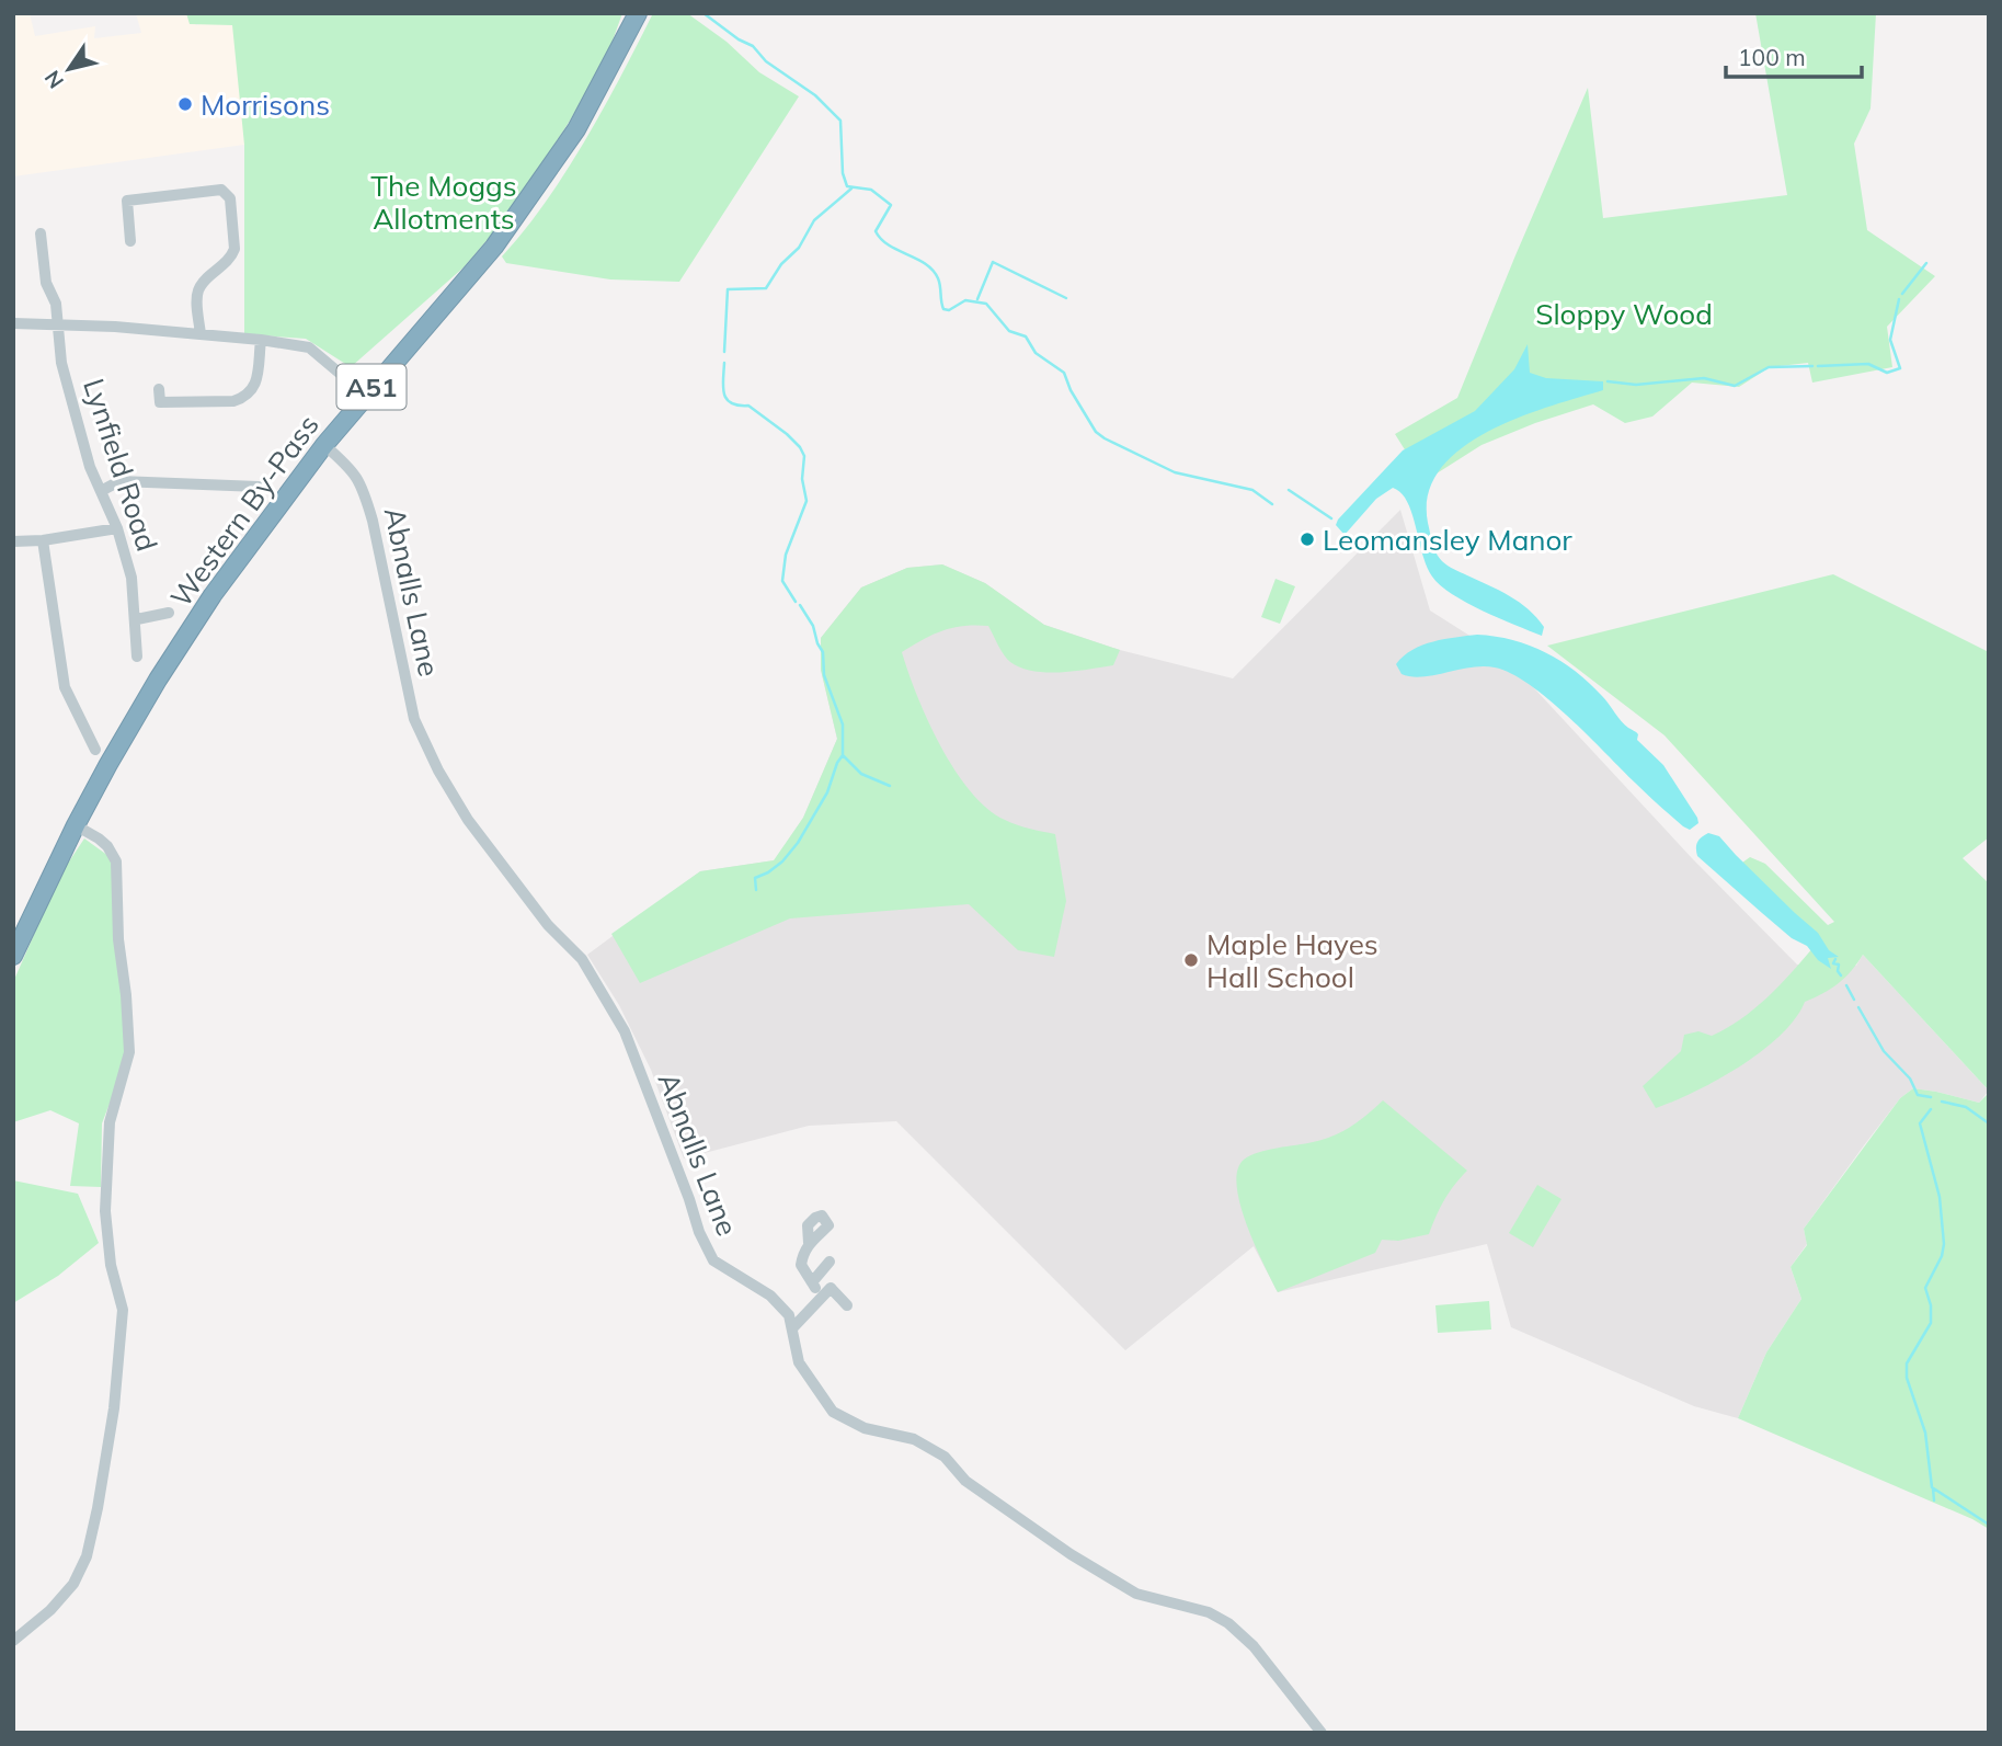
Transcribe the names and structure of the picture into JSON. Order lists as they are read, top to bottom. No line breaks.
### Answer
{"streets":{"highway":["A51","Western By-Pass"],"street":["Lynfield Road","Abnalls Lane"]},"crossings":[["Western By-Pass","Abnalls Lane"]],"parks":["The Moggs Allotments","Sloppy Wood"],"places":["Morrisons","Leomansley Manor","Maple Hayes Hall School"],"scale_bar":"100 m","north":"bottom left"}
